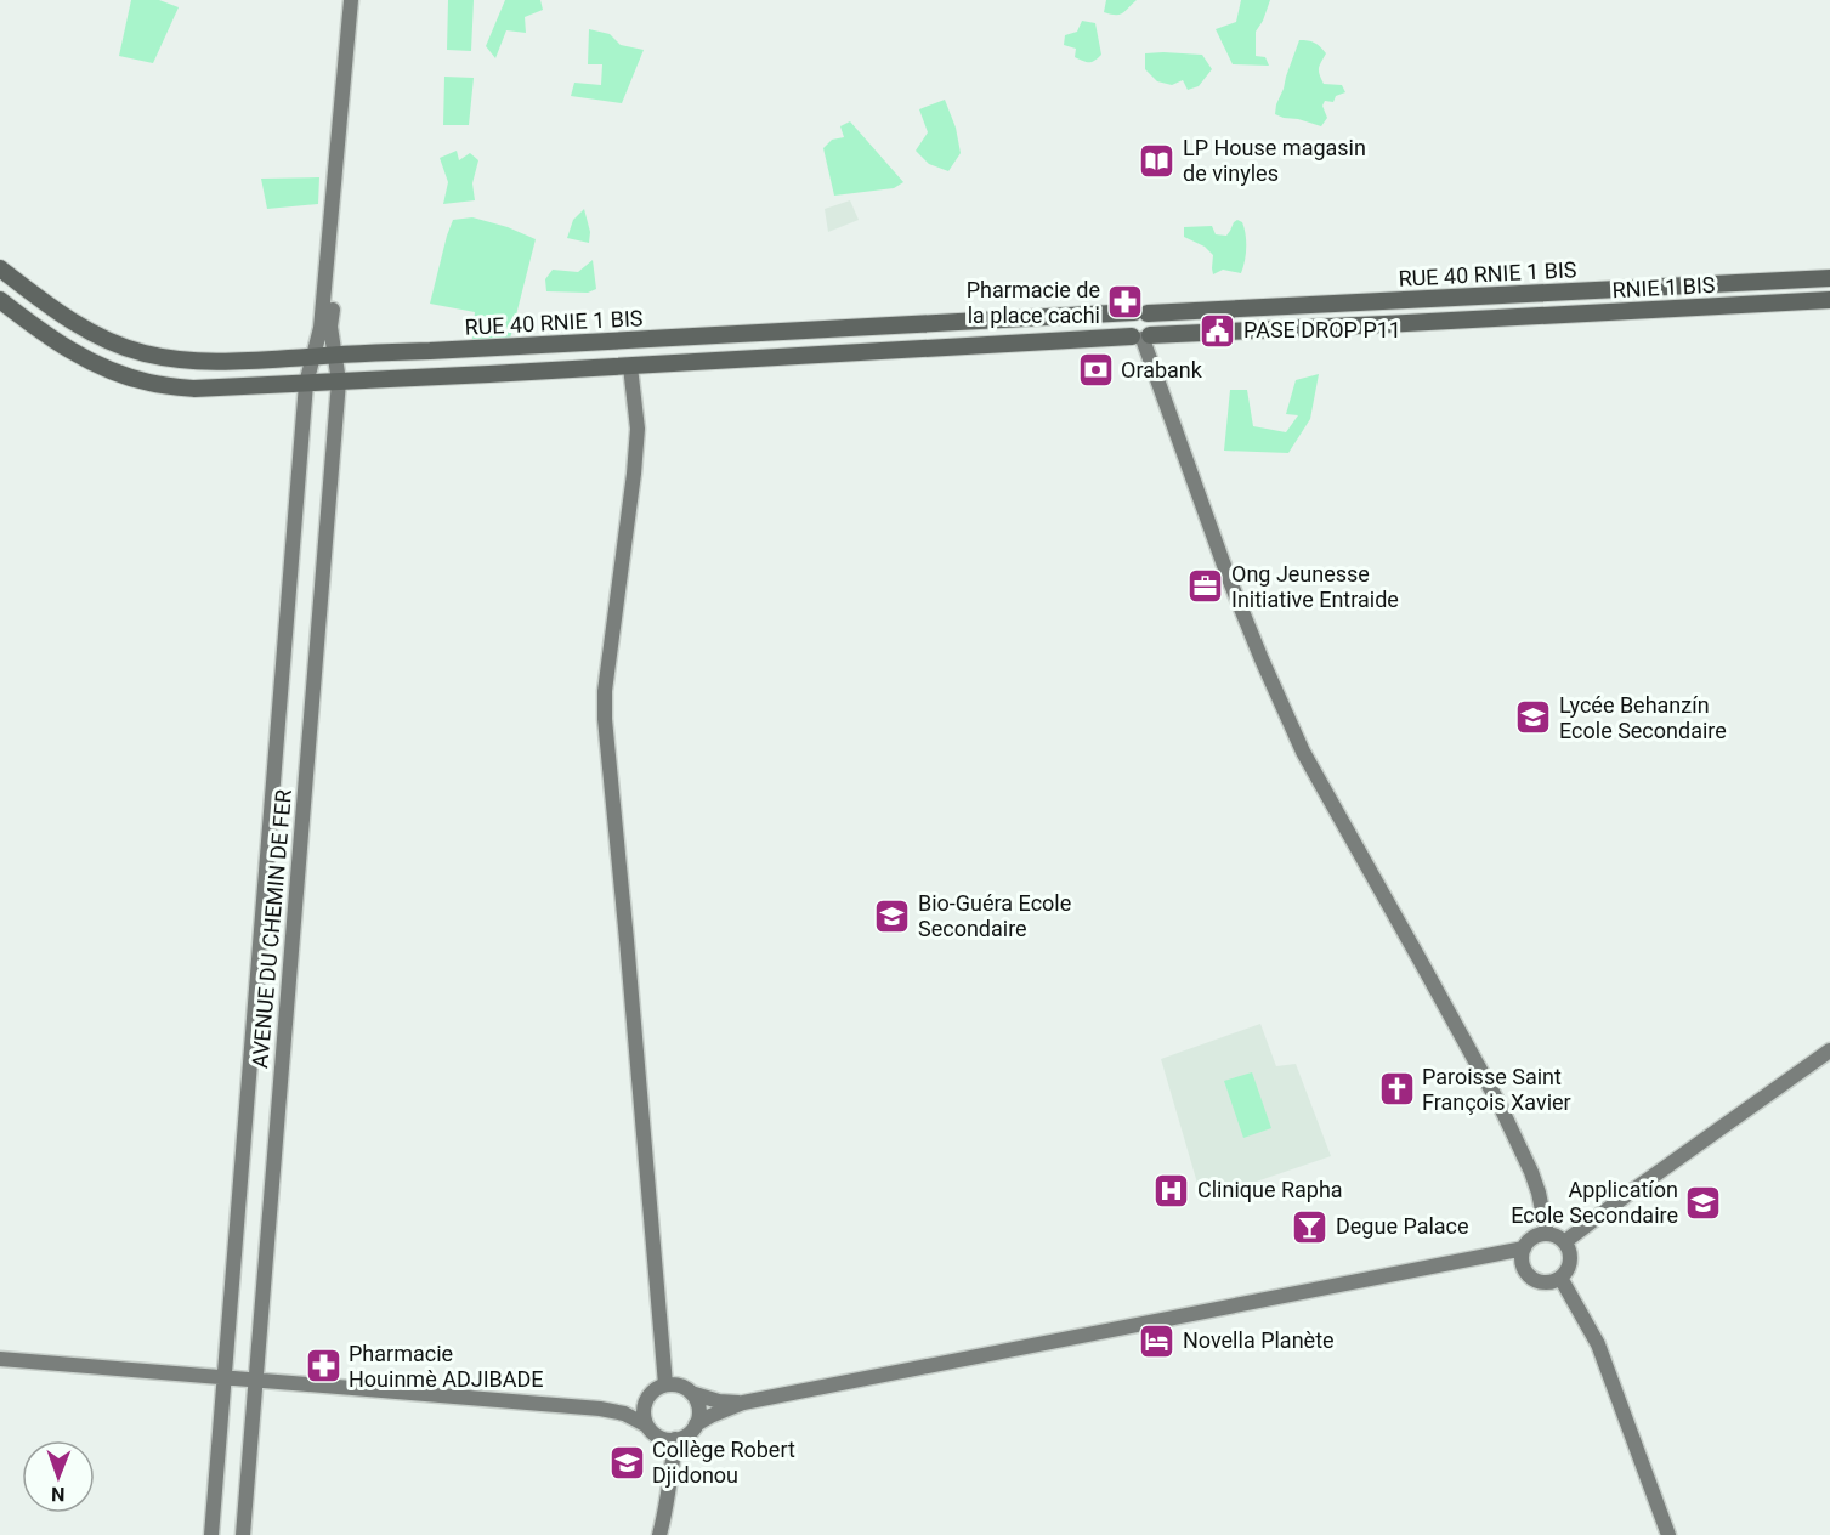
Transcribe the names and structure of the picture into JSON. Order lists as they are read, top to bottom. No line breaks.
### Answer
{"streets":{"main road":["RUE 40 RNIE 1 BIS","RNIE 1 BIS","AVENUE DU CHEMIN DE FER"]},"crossings":[["RUE 40 RNIE 1 BIS","RNIE 1 BIS"],["RUE 40 RNIE 1 BIS","AVENUE DU CHEMIN DE FER"]],"places":{"library":["LP House magasin de vinyles"],"pharmacy":["Pharmacie de la place cachi","Pharmacie Houinmè ADJIBADE"],"public building":["PASE DROP P11"],"bank":["Orabank"],"office":["Ong Jeunesse Initiative Entraide"],"school or university":["Lycée Behanzín Ecole Secondaire","Bio-Guéra Ecole Secondaire","Applicatíon Ecole Secondaire","Collège Robert Djidonou"],"church":["Paroisse Saint François Xavier"],"hospital":["Clinique Rapha"],"bar":["Degue Palace"],"hotel":["Novella Planète"]},"north":"bottom"}
